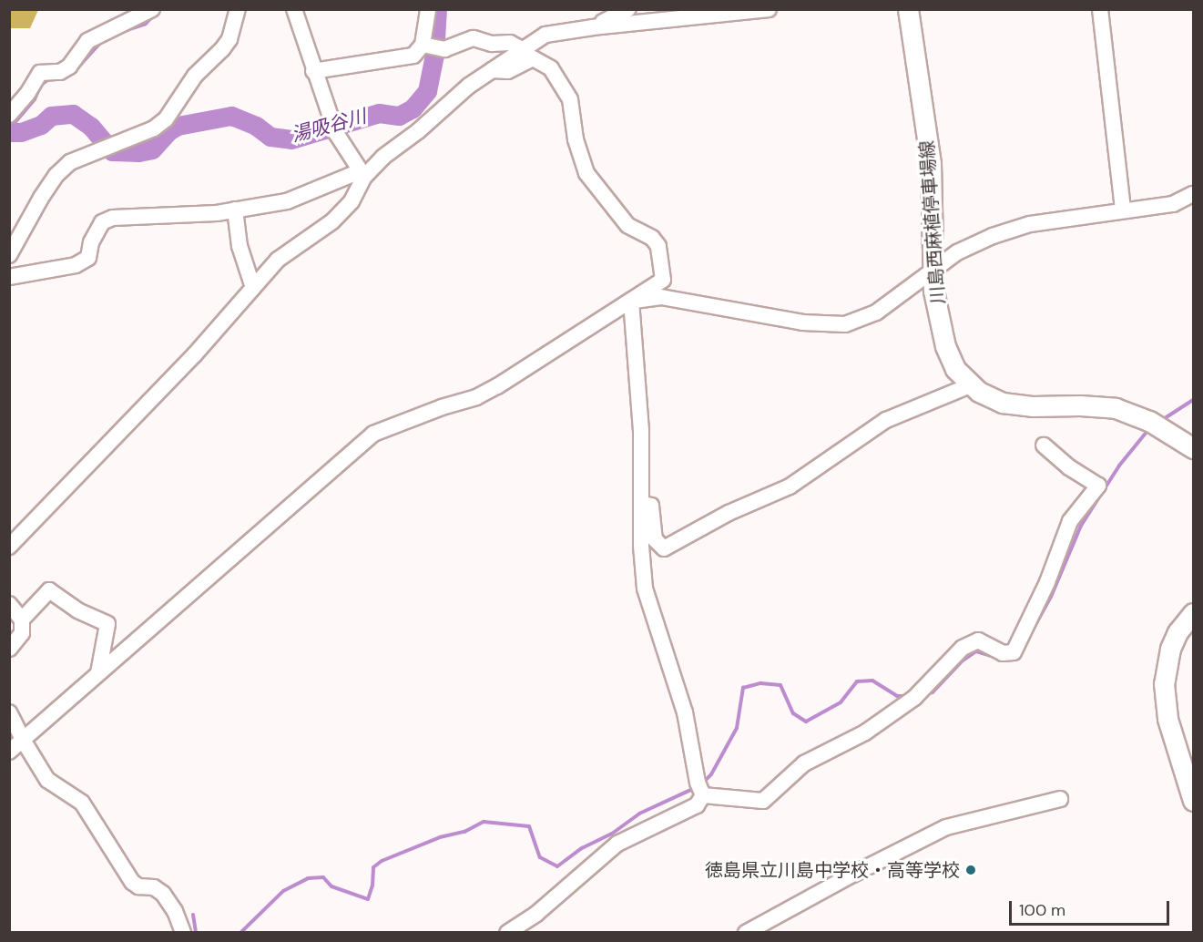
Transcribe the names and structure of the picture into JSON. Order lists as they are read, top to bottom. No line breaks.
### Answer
{"streets":{"main road":["川島西麻植停車場線"]},"water":["湯吸谷川"],"places":["徳島県立川島中学校・高等学校"],"scale_bar":"100 m"}
